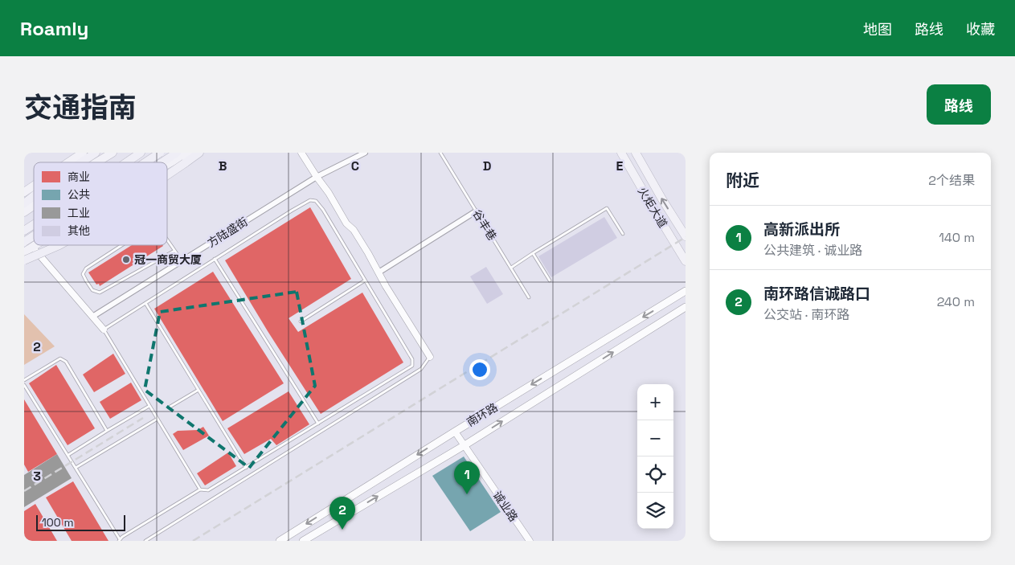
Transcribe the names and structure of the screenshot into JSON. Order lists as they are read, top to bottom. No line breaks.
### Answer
{"streets":{"main road":["火炬大道","南环路"],"street":["方陆盛街","诚业路"],"lane":["谷丰巷"]},"crossings":[["南环路","诚业路"]],"places":["冠一商贸大厦"],"legend":["商业","公共","工业","其他"],"scale_bar":"100 m","page":{"header":"Roamly","nav":["地图","路线","收藏"],"title":"交通指南","buttons":"路线","heading":["附近","2个结果"],"list":[{"mark":"1","name":"高新派出所","note":"公共建筑 · 诚业路","value":"140 m"},{"mark":"2","name":"南环路信诚路口","note":"公交站 · 南环路","value":"240 m"}],"map_buttons":["+","−"],"pins":["1","2"],"scale":"100 m"},"grid":{"columns":["B","C","D","E"],"rows":["2","3"]}}
